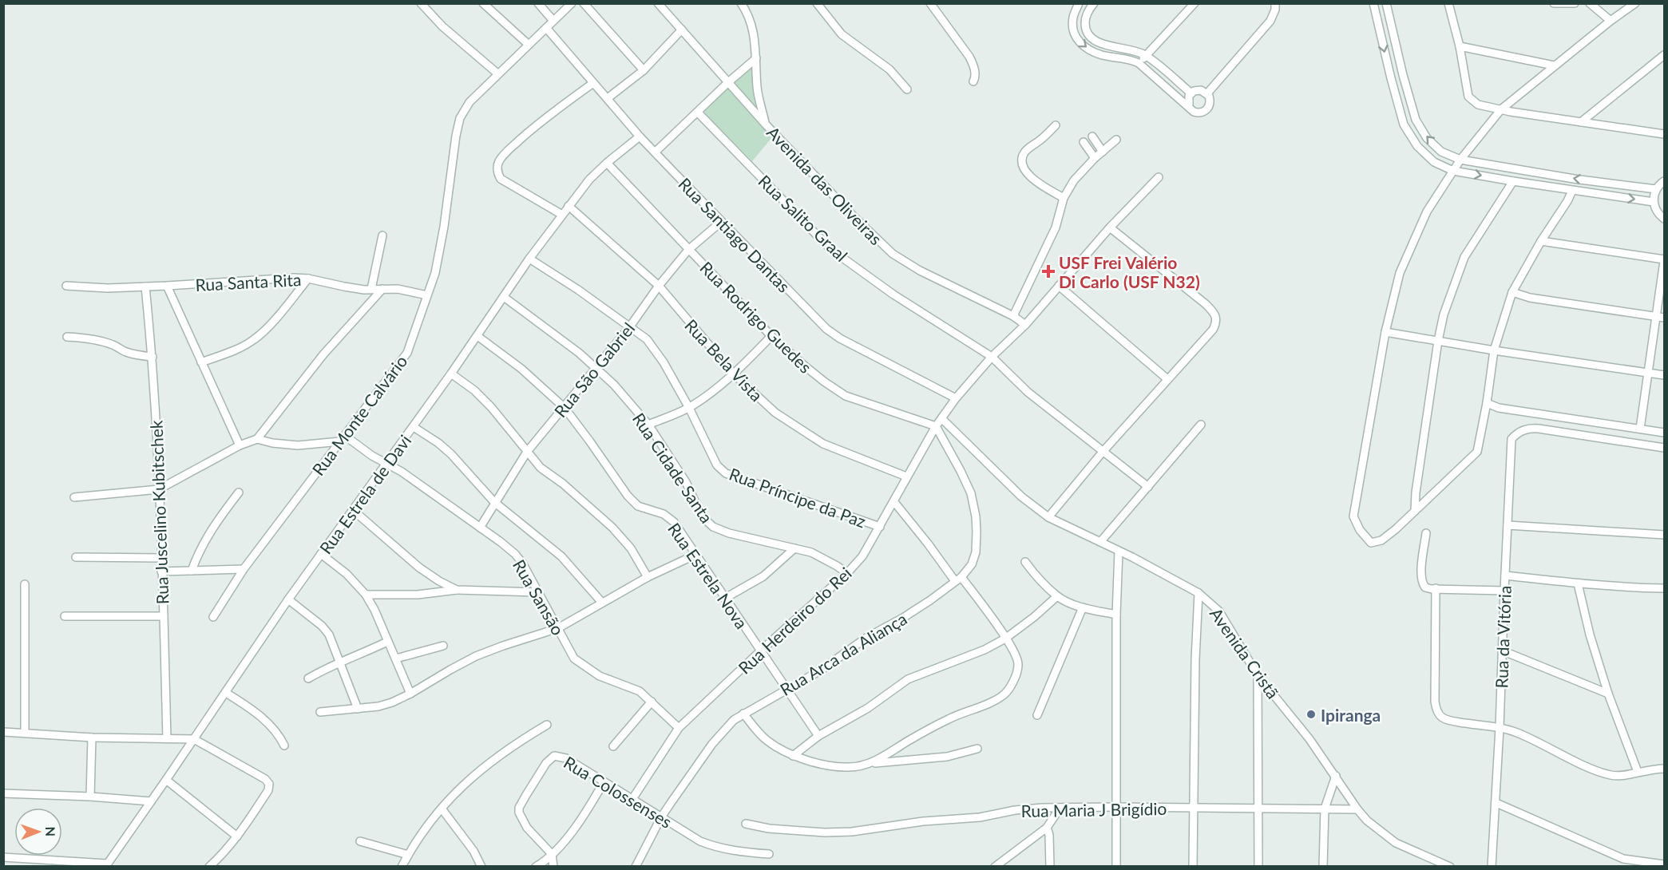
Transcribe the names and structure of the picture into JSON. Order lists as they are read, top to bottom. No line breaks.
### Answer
{"streets":{"street":["Avenida das Oliveiras","Rua Salito Graal","Rua Santiago Dantas","Rua Santa Rita","Rua Rodrigo Guedes","Rua Bela Vista","Rua São Gabriel","Rua Monte Calvário","Rua Cidade Santa","Rua Estrela de Davi","Rua Príncipe da Paz","Rua Juscelino Kubitschek","Rua Estrela Nova","Rua Sansão","Rua Herdeiro do Rei","Rua da Vitória","Avenida Cristã","Rua Arca da Aliança","Rua Colossenses","Rua Maria J Brigídio"]},"crossings":[["Avenida das Oliveiras","Rua Herdeiro do Rei"],["Rua Salito Graal","Rua Herdeiro do Rei"],["Rua Santiago Dantas","Rua São Gabriel"],["Rua Santiago Dantas","Rua Monte Calvário"],["Rua Santiago Dantas","Rua Estrela de Davi"],["Rua Santiago Dantas","Rua Herdeiro do Rei"],["Rua Santa Rita","Rua Monte Calvário"],["Rua Santa Rita","Rua Juscelino Kubitschek"],["Rua Rodrigo Guedes","Rua São Gabriel"],["Rua Rodrigo Guedes","Rua Estrela de Davi"],["Rua Rodrigo Guedes","Rua Herdeiro do Rei"],["Rua Rodrigo Guedes","Rua Arca da Aliança"],["Rua Bela Vista","Rua São Gabriel"],["Rua Bela Vista","Rua Estrela de Davi"],["Rua Bela Vista","Rua Herdeiro do Rei"],["Rua São Gabriel","Rua Cidade Santa"],["Rua São Gabriel","Rua Príncipe da Paz"],["Rua São Gabriel","Rua Estrela Nova"],["Rua São Gabriel","Rua Sansão"],["Rua Monte Calvário","Rua Sansão"],["Rua Cidade Santa","Rua Estrela de Davi"],["Rua Cidade Santa","Rua Herdeiro do Rei"],["Rua Estrela de Davi","Rua Príncipe da Paz"],["Rua Estrela de Davi","Rua Estrela Nova"],["Rua Estrela de Davi","Rua Sansão"],["Rua Príncipe da Paz","Rua Herdeiro do Rei"],["Rua Estrela Nova","Rua Herdeiro do Rei"],["Rua Estrela Nova","Rua Arca da Aliança"],["Rua Sansão","Rua Herdeiro do Rei"],["Rua Herdeiro do Rei","Avenida Cristã"],["Rua Herdeiro do Rei","Rua Arca da Aliança"],["Rua Herdeiro do Rei","Rua Colossenses"],["Avenida Cristã","Rua Maria J Brigídio"],["Rua Arca da Aliança","Rua Colossenses"]],"places":{"health":["USF Frei Valério Di Carlo (USF N32)"],"other":["Ipiranga"]},"north":"right"}
